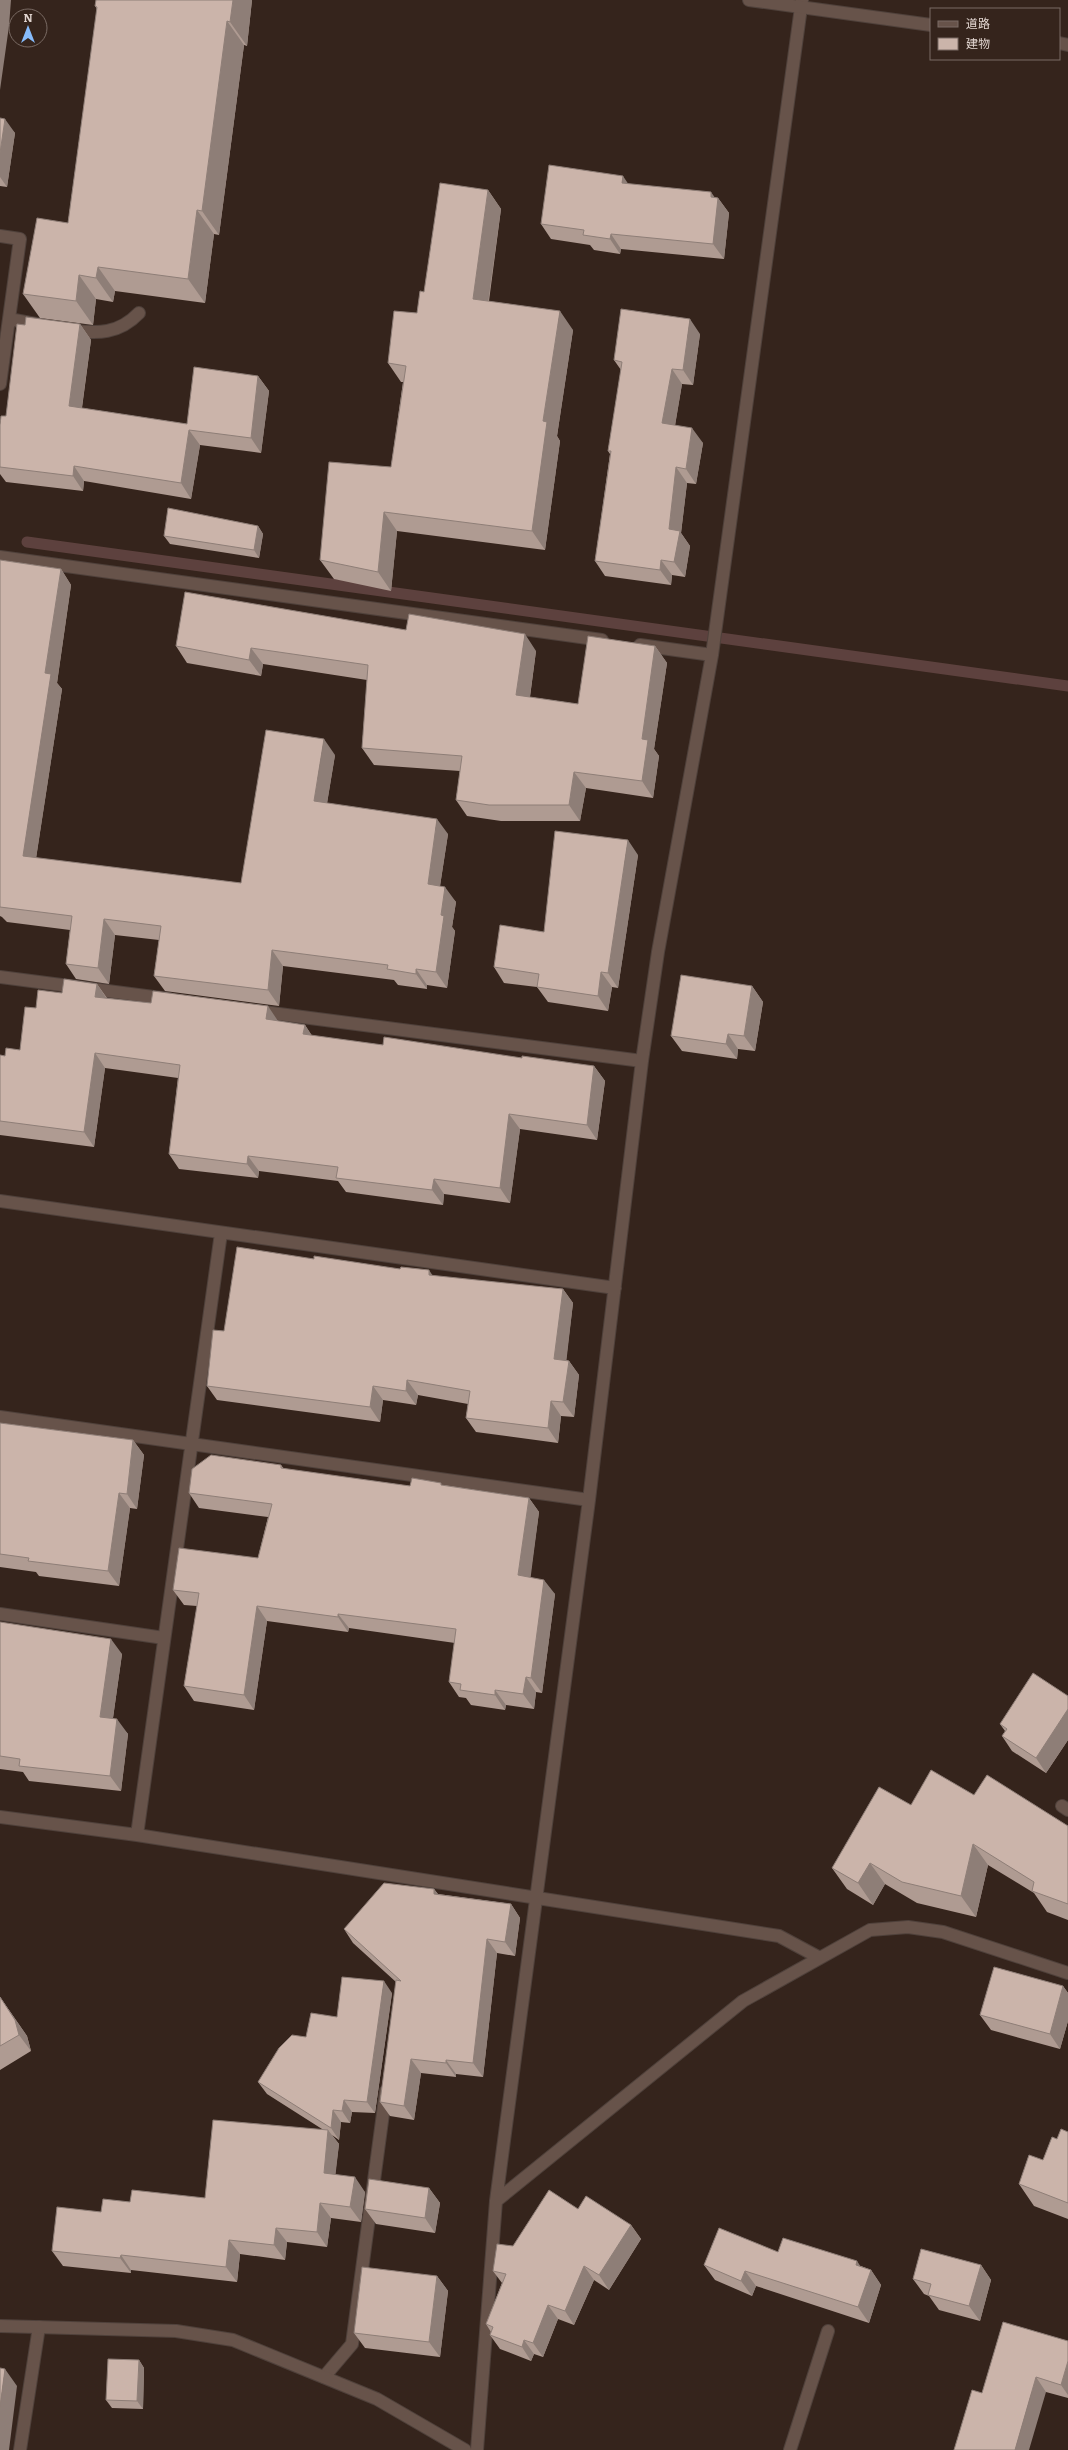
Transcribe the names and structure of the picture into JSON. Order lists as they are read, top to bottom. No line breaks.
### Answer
{"legend":["道路","建物"],"north":"top"}
